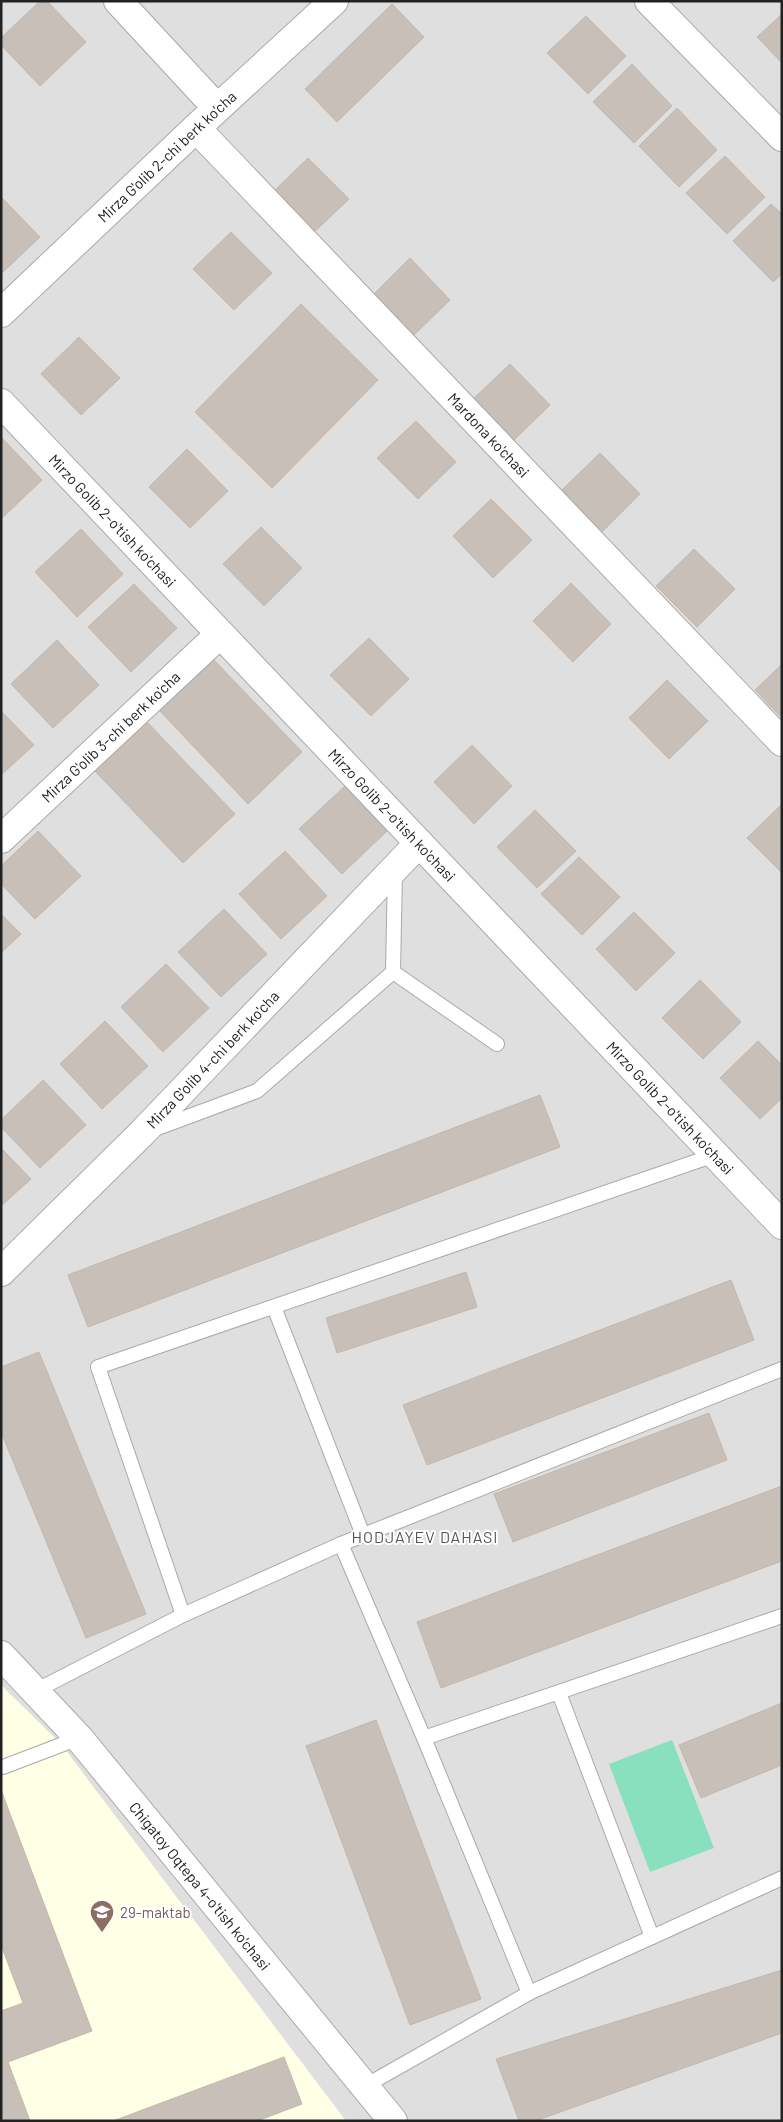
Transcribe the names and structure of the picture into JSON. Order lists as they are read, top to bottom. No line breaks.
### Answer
{"streets":{"street":["Mirza G'olib 2-chi berk ko'cha","Mardona ko'chasi","Mirzo Golib 2-o'tish ko'chasi","Mirza G'olib 3-chi berk ko'cha","Mirza G'olib 4-chi berk ko'cha","Chigatoy Oqtepa 4-o'tish ko'chasi"]},"crossings":[["Mirza G'olib 2-chi berk ko'cha","Mardona ko'chasi"],["Mirzo Golib 2-o'tish ko'chasi","Mirza G'olib 3-chi berk ko'cha"],["Mirzo Golib 2-o'tish ko'chasi","Mirza G'olib 4-chi berk ko'cha"]],"districts":["HODJAYEV DAHASI"],"places":{"school or university":["29-maktab"]}}
